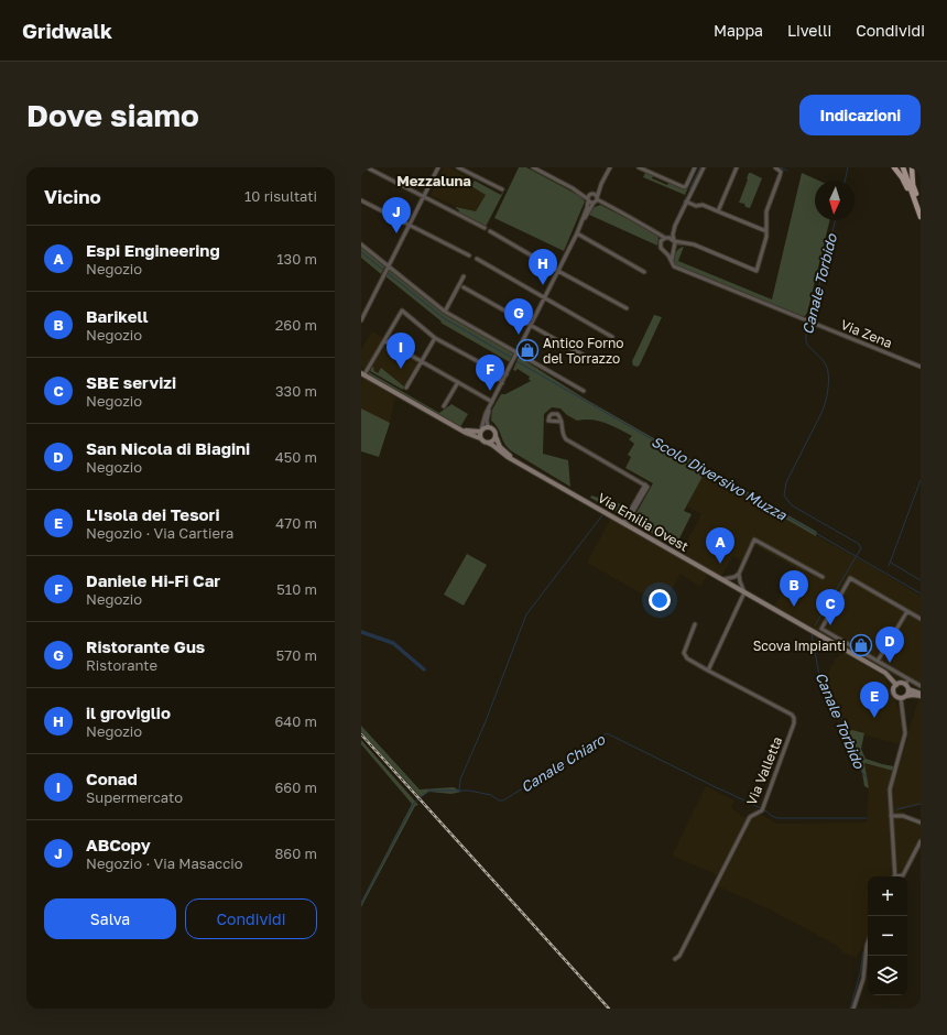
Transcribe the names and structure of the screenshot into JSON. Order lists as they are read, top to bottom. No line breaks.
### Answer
{"streets":{"main road":["Via Emilia Ovest"],"street":["Via Zena","Via Valletta"]},"districts":["Mezzaluna"],"water":["Canale Torbido","Scolo Diversivo Muzza","Canale Chiaro"],"places":{"shop":["Antico Forno del Torrazzo","Scova Impianti"]},"north":"bottom","page":{"header":"Gridwalk","nav":["Mappa","Livelli","Condividi"],"buttons":["Indicazioni",["Salva","Condividi"]],"title":"Dove siamo","heading":["Vicino","10 risultati"],"pins":["J","H","G","I","F","A","B","C","D","E"],"list":[{"mark":"A","name":"Espi Engineering","note":"Negozio","value":"130 m"},{"mark":"B","name":"Barikell","note":"Negozio","value":"260 m"},{"mark":"C","name":"SBE servizi","note":"Negozio","value":"330 m"},{"mark":"D","name":"San Nicola di Biagini","note":"Negozio","value":"450 m"},{"mark":"E","name":"L'Isola dei Tesori","note":"Negozio · Via Cartiera","value":"470 m"},{"mark":"F","name":"Daniele Hi-Fi Car","note":"Negozio","value":"510 m"},{"mark":"G","name":"Ristorante Gus","note":"Ristorante","value":"570 m"},{"mark":"H","name":"il groviglio","note":"Negozio","value":"640 m"},{"mark":"I","name":"Conad","note":"Supermercato","value":"660 m"},{"mark":"J","name":"ABCopy","note":"Negozio · Via Masaccio","value":"860 m"}],"map_buttons":["+","−"]}}
